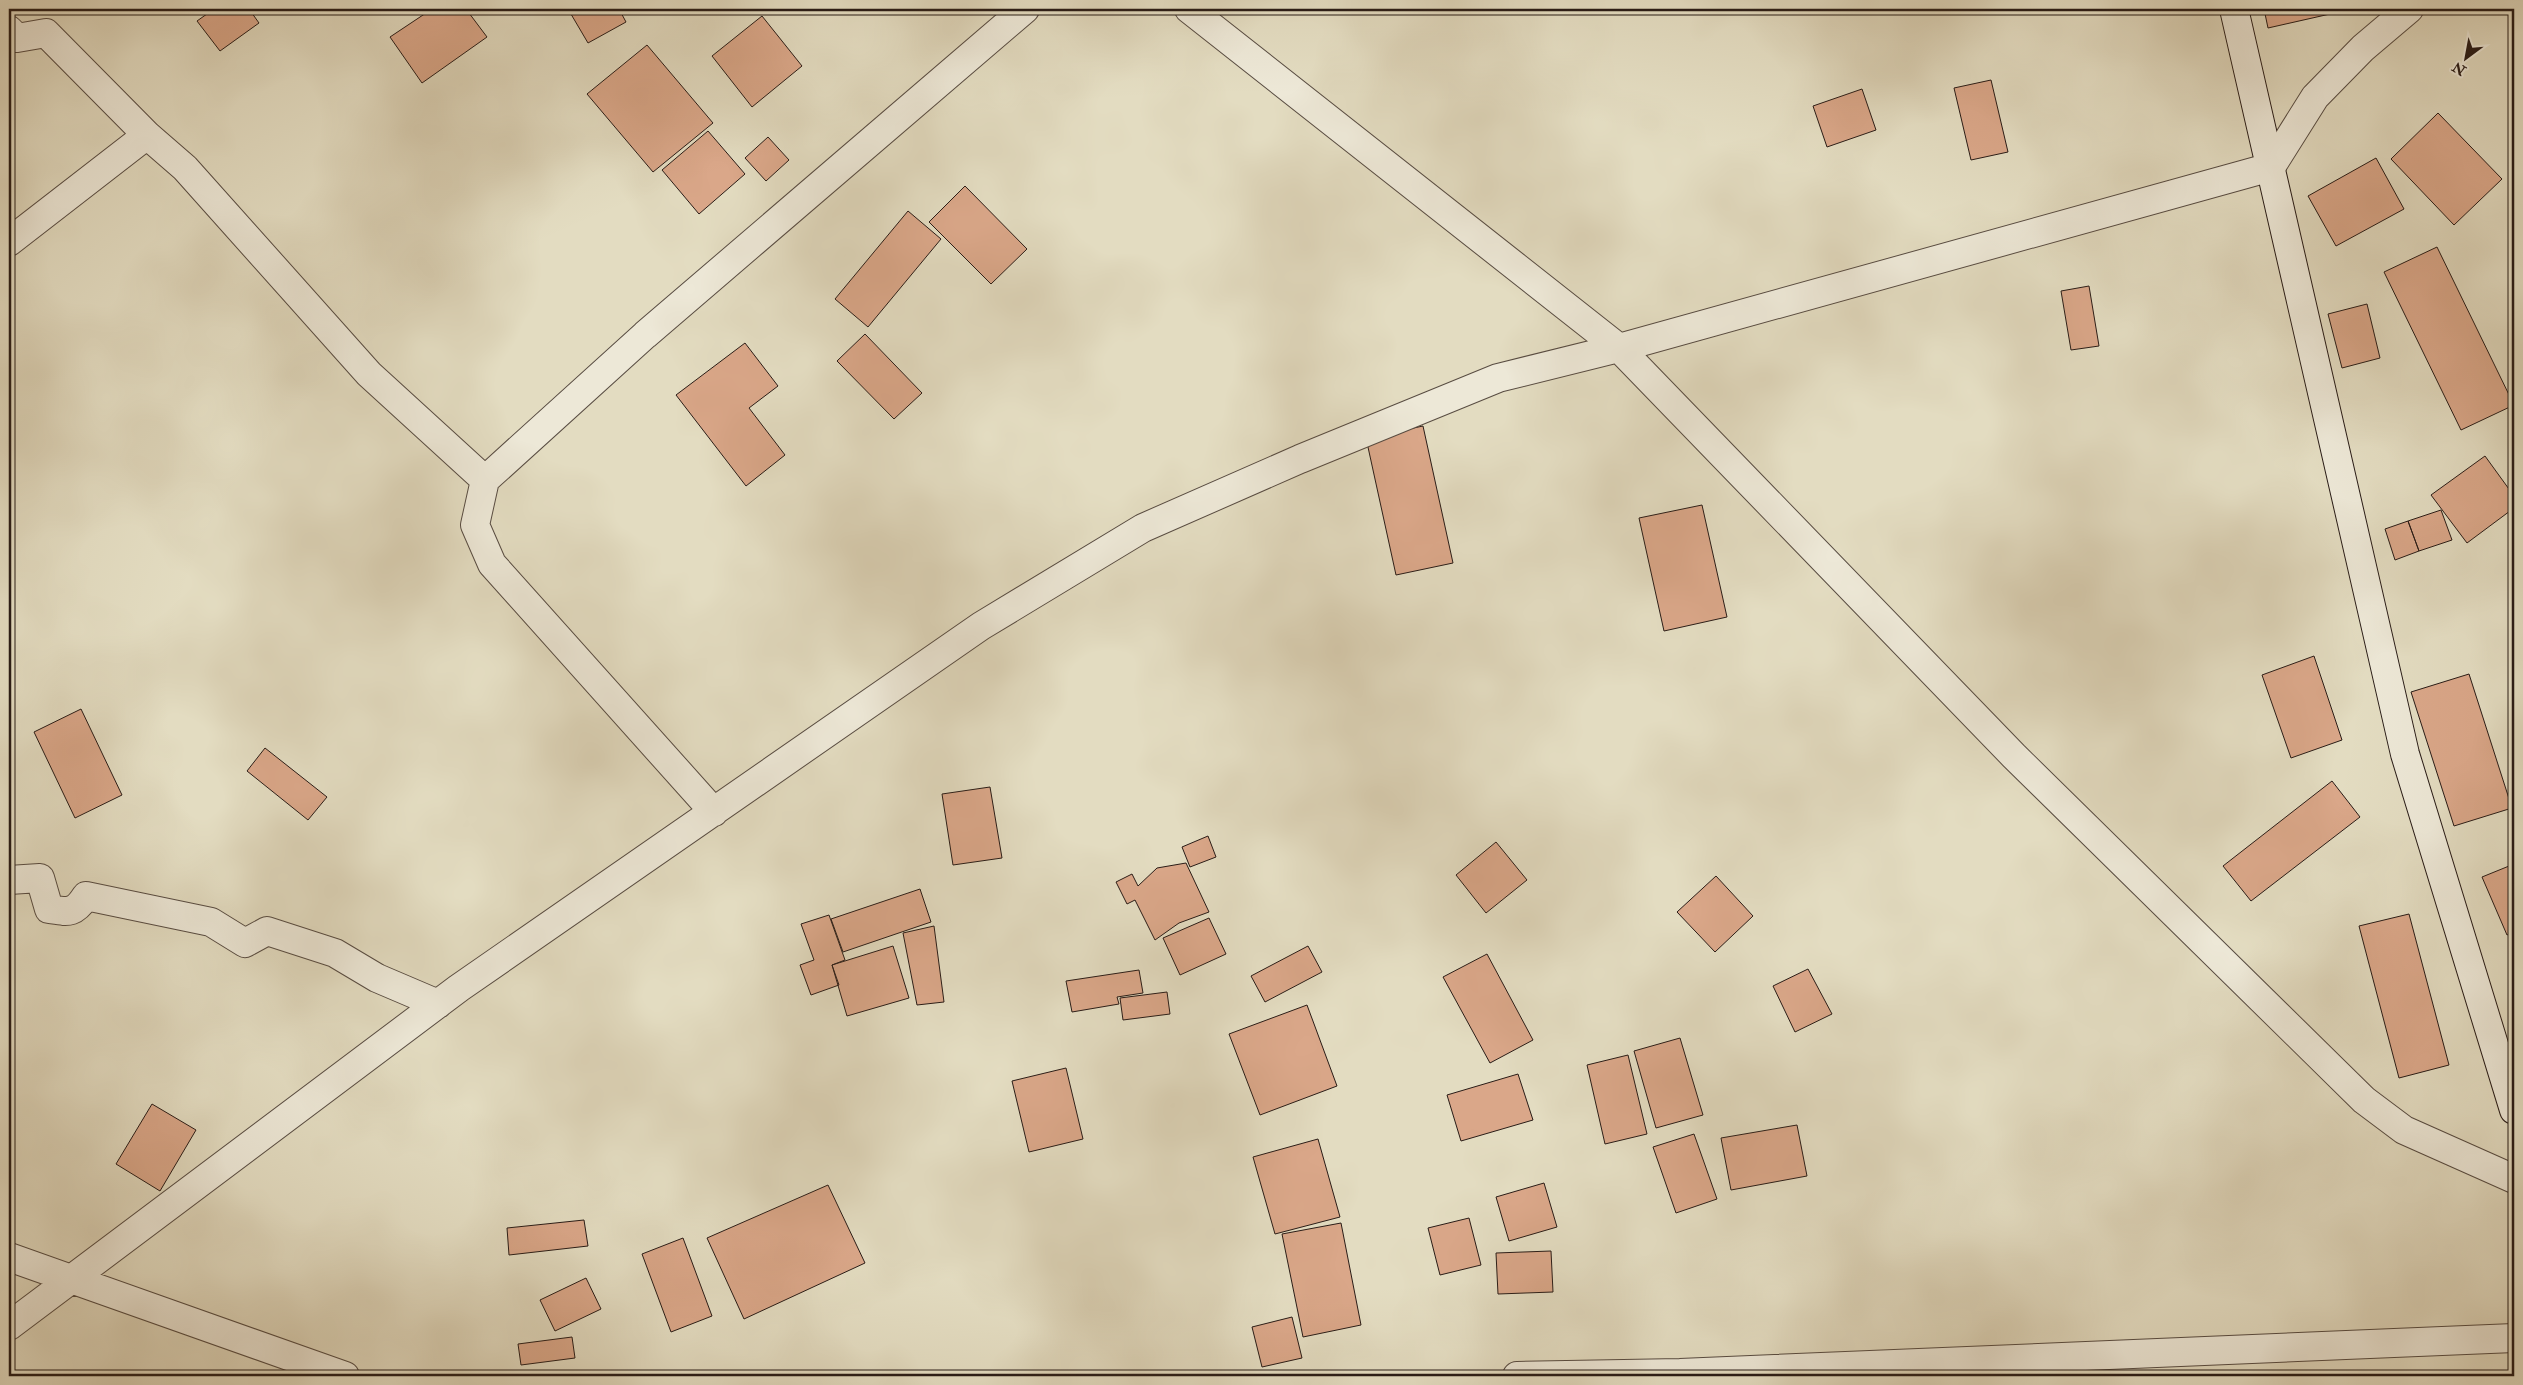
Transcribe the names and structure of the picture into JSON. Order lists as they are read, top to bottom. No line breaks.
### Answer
{"north":"bottom left"}
